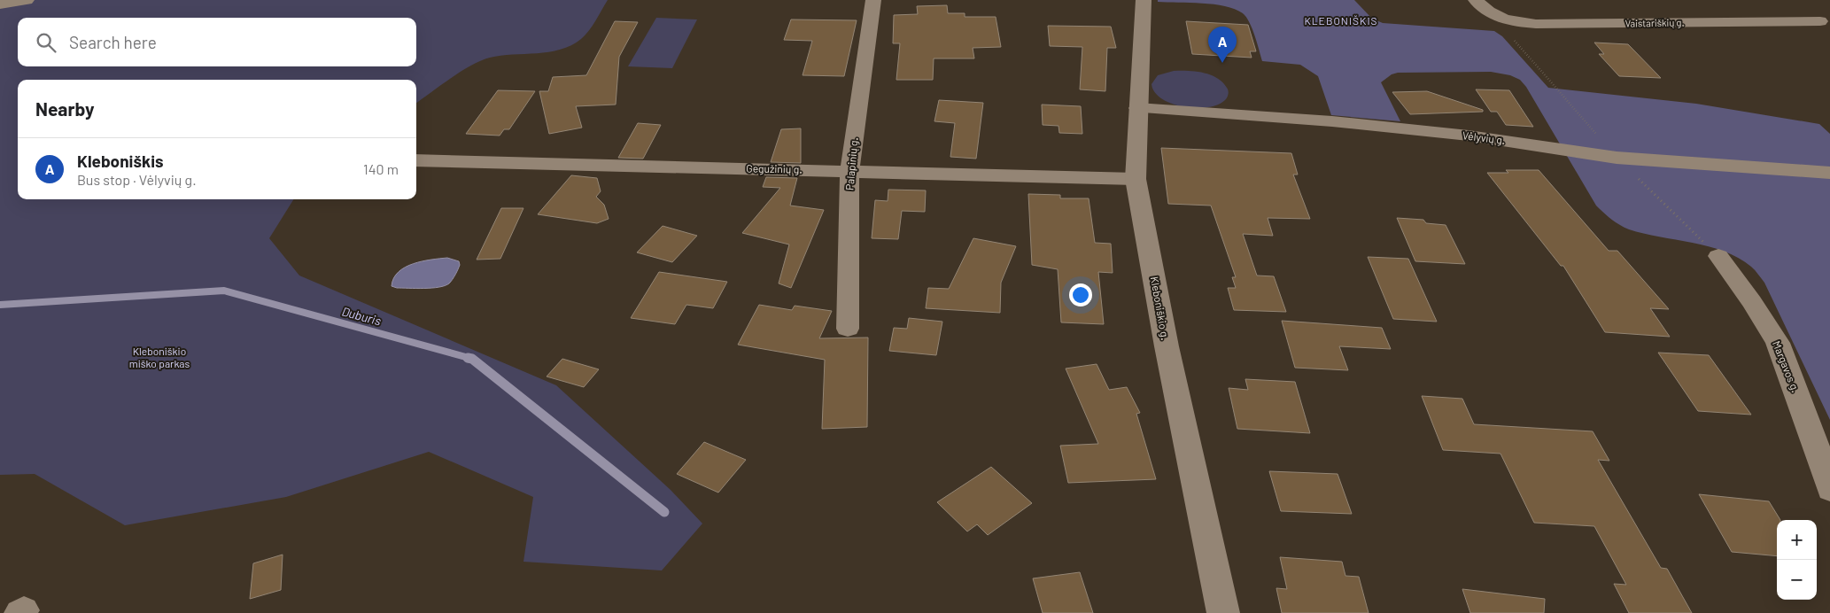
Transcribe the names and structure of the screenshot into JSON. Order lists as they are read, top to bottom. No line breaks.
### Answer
{"streets":{"street":["Vaistariškių g.","Vėlyvių g.","Palapinių g.","Gegužinių g.","Kleboniškio g.","Margavos g."]},"crossings":[["Vėlyvių g.","Kleboniškio g."],["Palapinių g.","Gegužinių g."],["Gegužinių g.","Kleboniškio g."]],"districts":["KLEBONIŠKIS"],"water":["Duburis"],"parks":["Kleboniškio miško parkas"],"page":{"search":"Search here","pins":"A","heading":"Nearby","list":[{"mark":"A","name":"Kleboniškis","note":"Bus stop · Vėlyvių g.","value":"140 m"}],"map_buttons":["+","−"]}}
